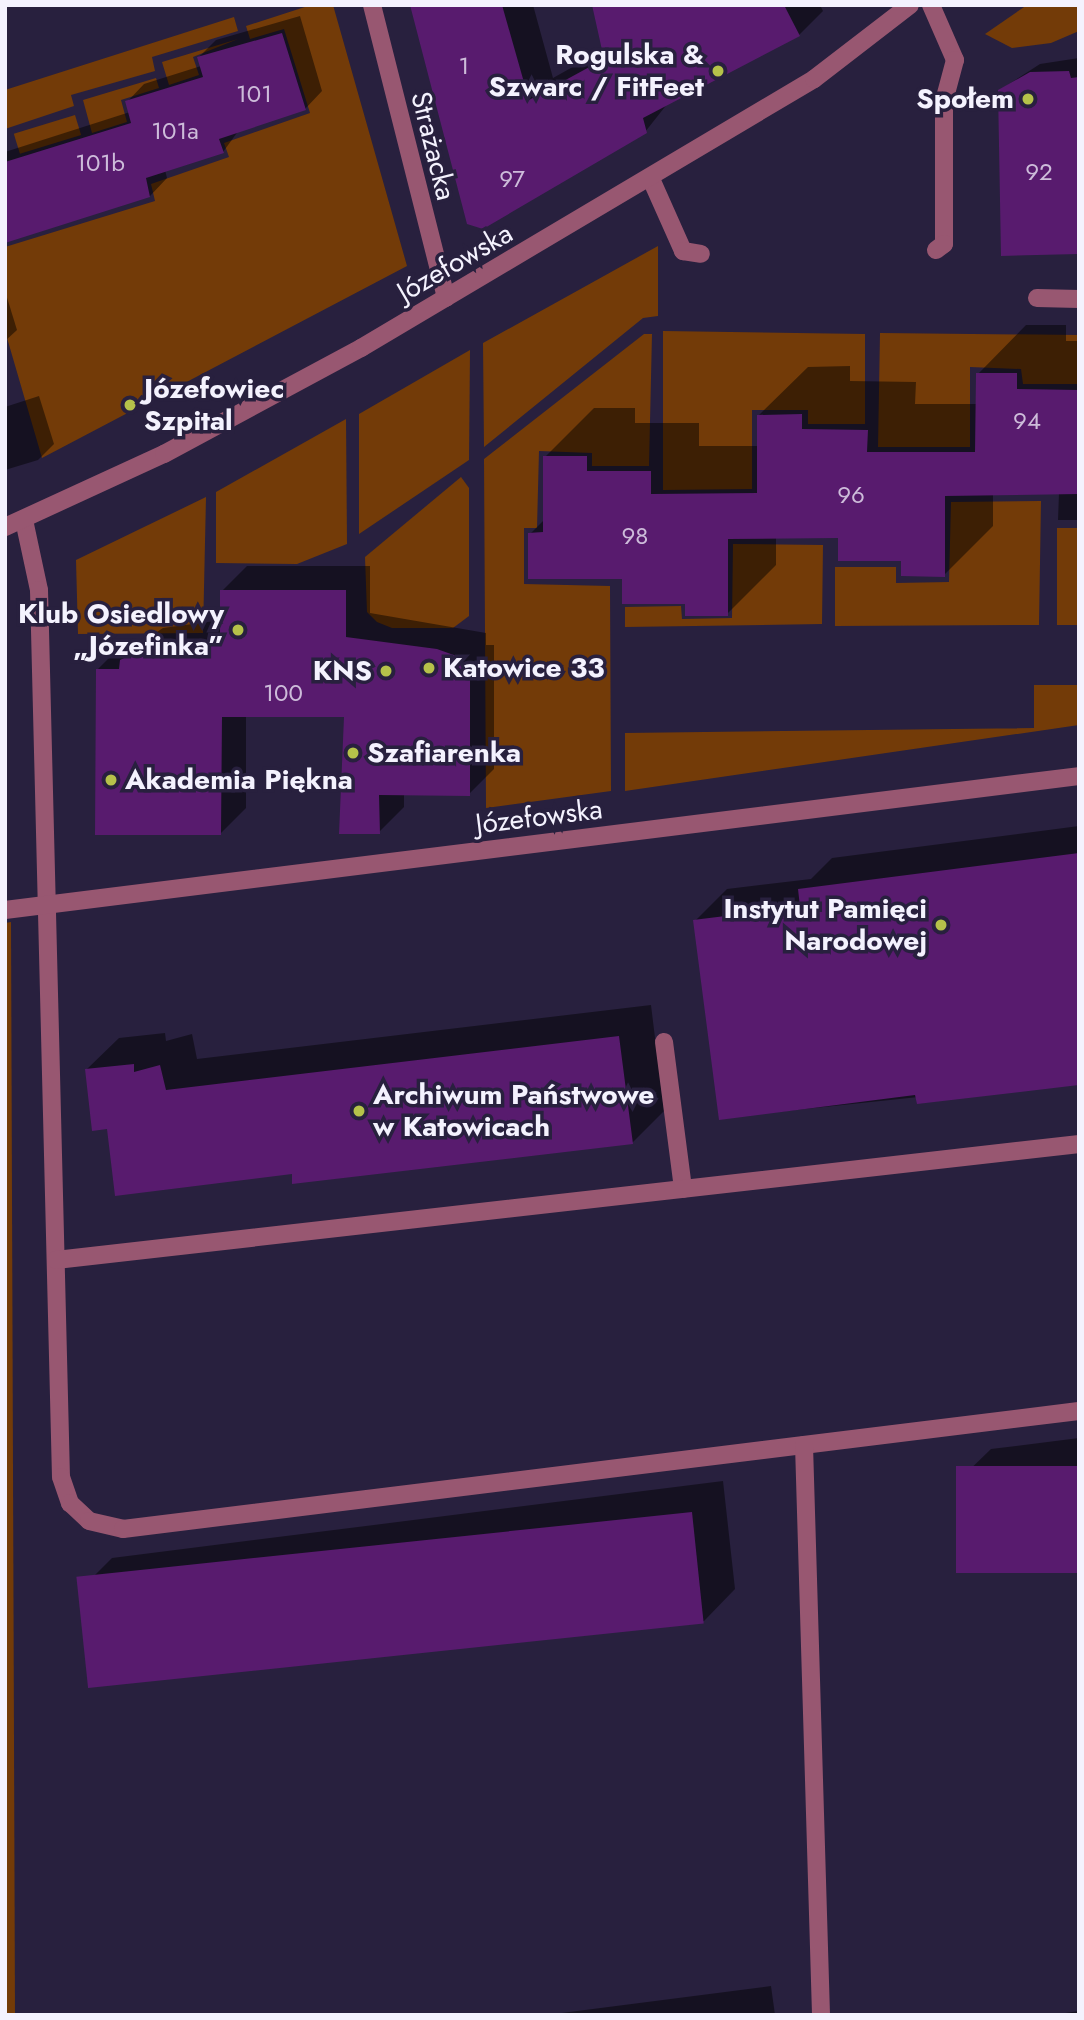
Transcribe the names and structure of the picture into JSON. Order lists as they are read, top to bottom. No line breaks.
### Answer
{"streets":{"street":["Strażacka","Józefowska"]},"crossings":[["Strażacka","Józefowska"]],"places":["Rogulska & Szwarc / FitFeet","Społem","Józefowiec Szpital","Klub Osiedlowy „Józefinka”","Katowice 33","KNS","Szafiarenka","Akademia Piękna","Instytut Pamięci Narodowej","Archiwum Państwowe w Katowicach"],"house_numbers":["1","101","101a","101b","92","97","94","96","98","100"]}
